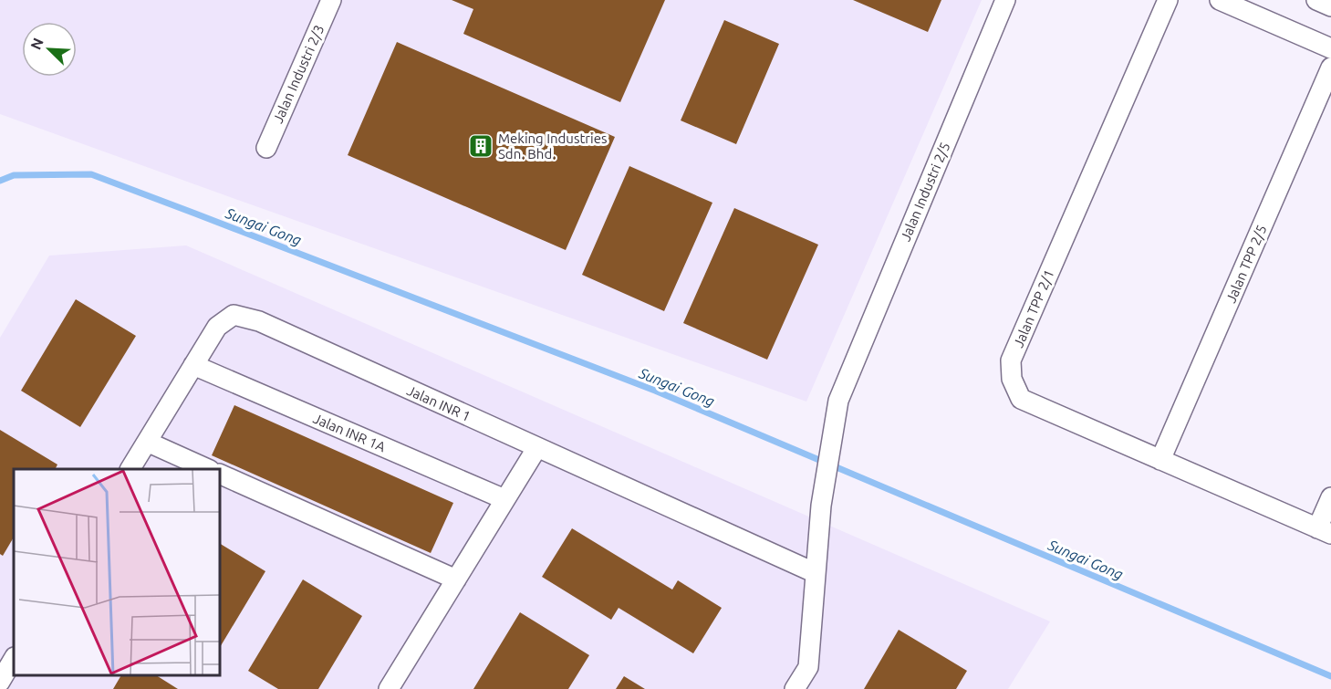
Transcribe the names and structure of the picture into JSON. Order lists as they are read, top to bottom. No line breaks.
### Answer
{"streets":{"street":["Jalan Industri 2/3","Jalan Industri 2/5","Jalan TPP 2/5","Jalan TPP 2/1","Jalan INR 1","Jalan INR 1A"]},"crossings":[["Jalan Industri 2/5","Jalan INR 1"],["Jalan TPP 2/5","Jalan TPP 2/1"],["Jalan INR 1","Jalan INR 1A"]],"water":["Sungai Gong"],"places":{"building":["Meking Industries Sdn. Bhd."]},"north":"top left"}
